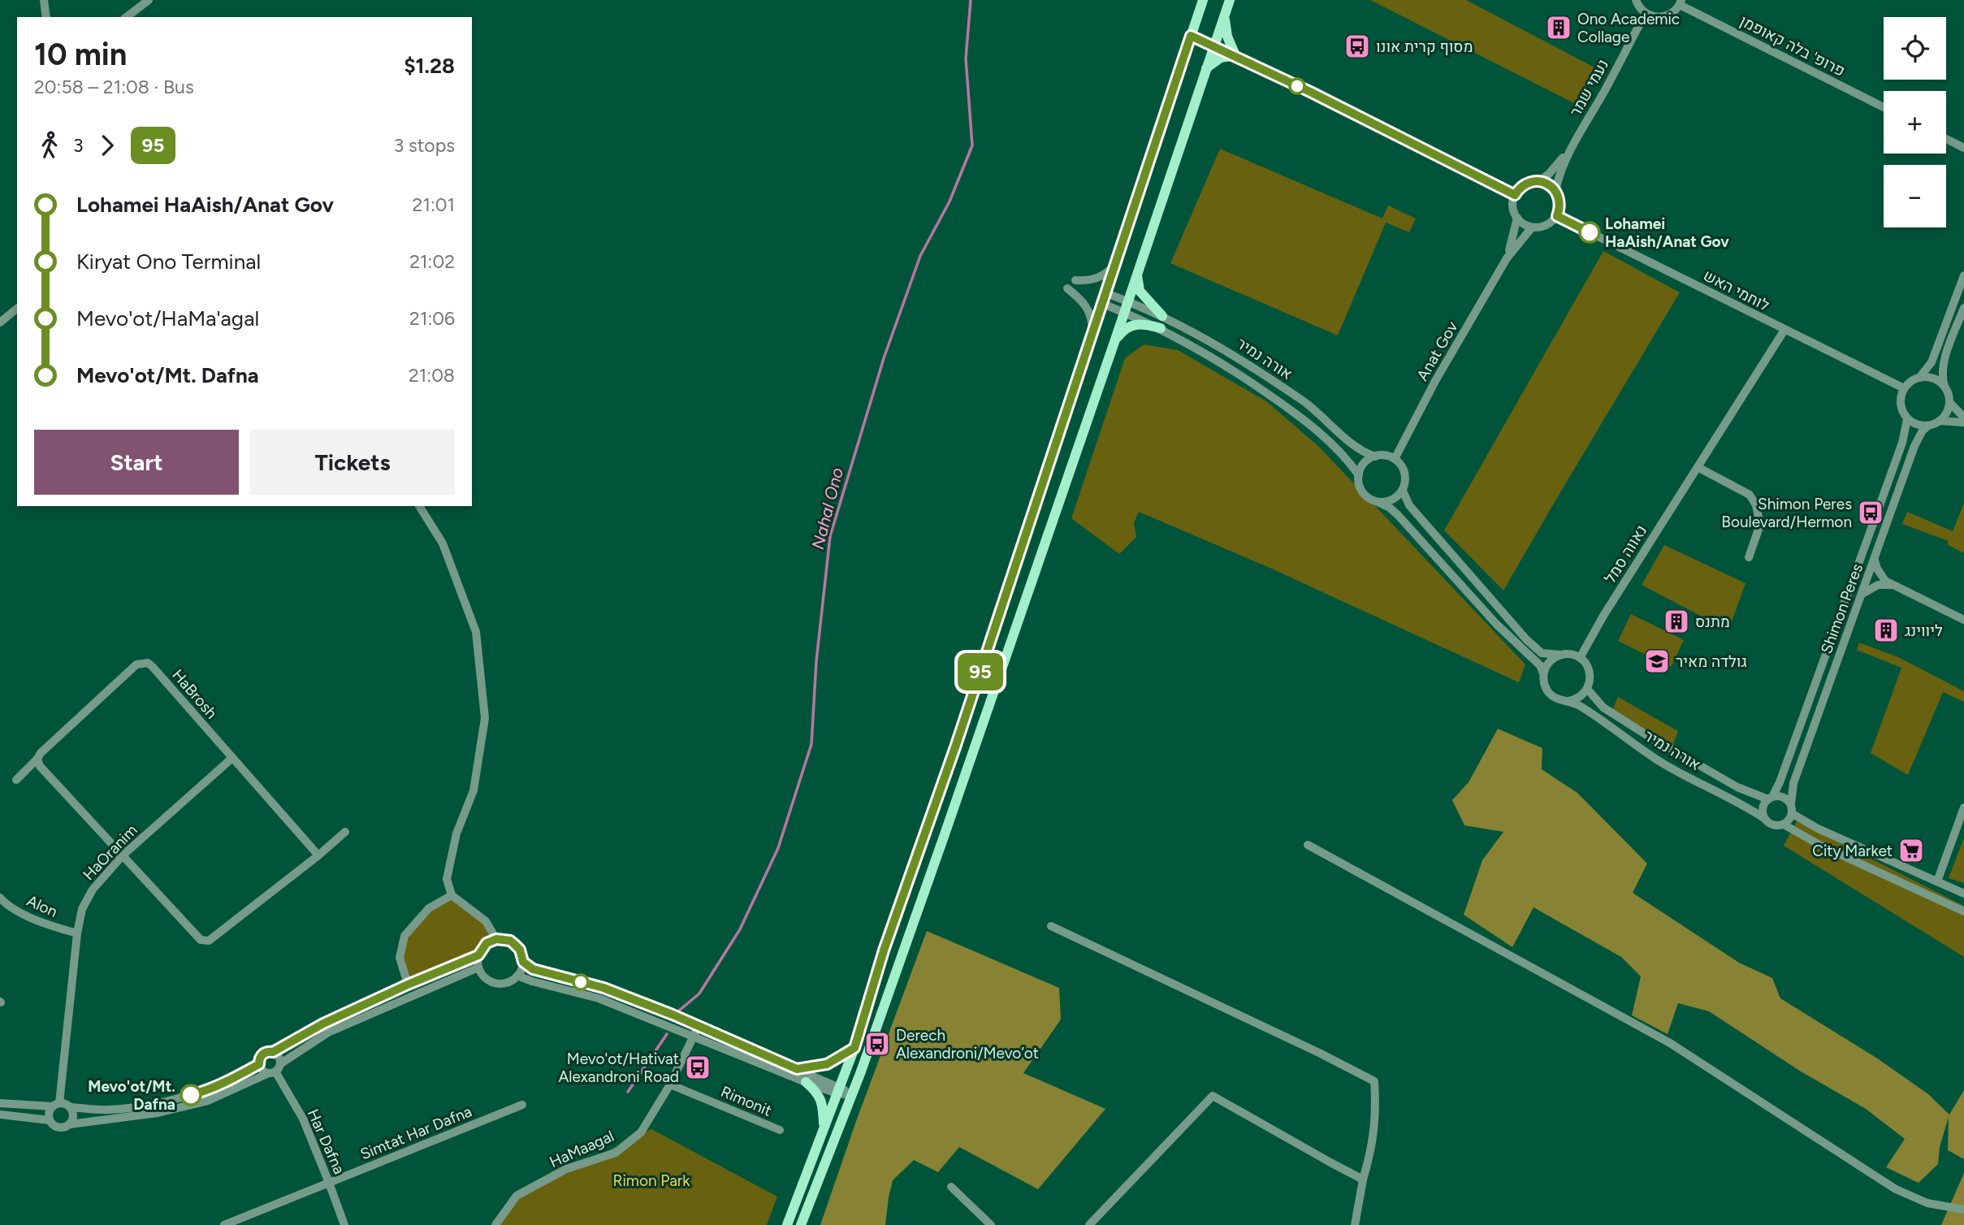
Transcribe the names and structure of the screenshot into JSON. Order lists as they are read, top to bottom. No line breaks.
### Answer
{"streets":{"street":["פרופ' בלה קאופמן","נעמי שמר","לוחמי האש","Anat Gov","אורה נמיר","נאווה סמל","Shimon Peres","HaBrosh","HaOranim","Alon","Rimonit","Simtat Har Dafna","Har Dafna","HaMaagal"]},"crossings":[["נעמי שמר","לוחמי האש"],["נעמי שמר","Anat Gov"],["לוחמי האש","Anat Gov"],["לוחמי האש","נאווה סמל"],["לוחמי האש","Shimon Peres"],["Anat Gov","אורה נמיר"],["אורה נמיר","נאווה סמל"],["אורה נמיר","Shimon Peres"],["HaBrosh","HaOranim"],["HaOranim","Alon"],["Rimonit","HaMaagal"],["Simtat Har Dafna","Har Dafna"]],"water":["Nahal Ono"],"parks":["Rimon Park"],"places":{"building":["Ono Academic Collage","מתנס","ליווינג"],"bus stop":["מסוף קרית אונו","Shimon Peres Boulevard/Hermon","Derech Alexandroni/Mevo’ot","Mevo'ot/Hativat Alexandroni Road"],"other":["Lohamei HaAish/Anat Gov","Mevo'ot/Mt. Dafna"],"school or university":["גולדה מאיר"],"supermarket":["City Market"]},"lines":["bus line 95"],"page":{"on_map":"95","map_buttons":["+","−"],"heading":["10 min","20:58 – 21:08 · Bus","$1.28"],"legs":["3","95","3 stops"],"list":[{"name":"Lohamei HaAish/Anat Gov","value":"21:01"},{"name":"Kiryat Ono Terminal","value":"21:02"},{"name":"Mevo'ot/HaMa'agal","value":"21:06"},{"name":"Mevo'ot/Mt. Dafna","value":"21:08"}],"buttons":["Start","Tickets"]}}
